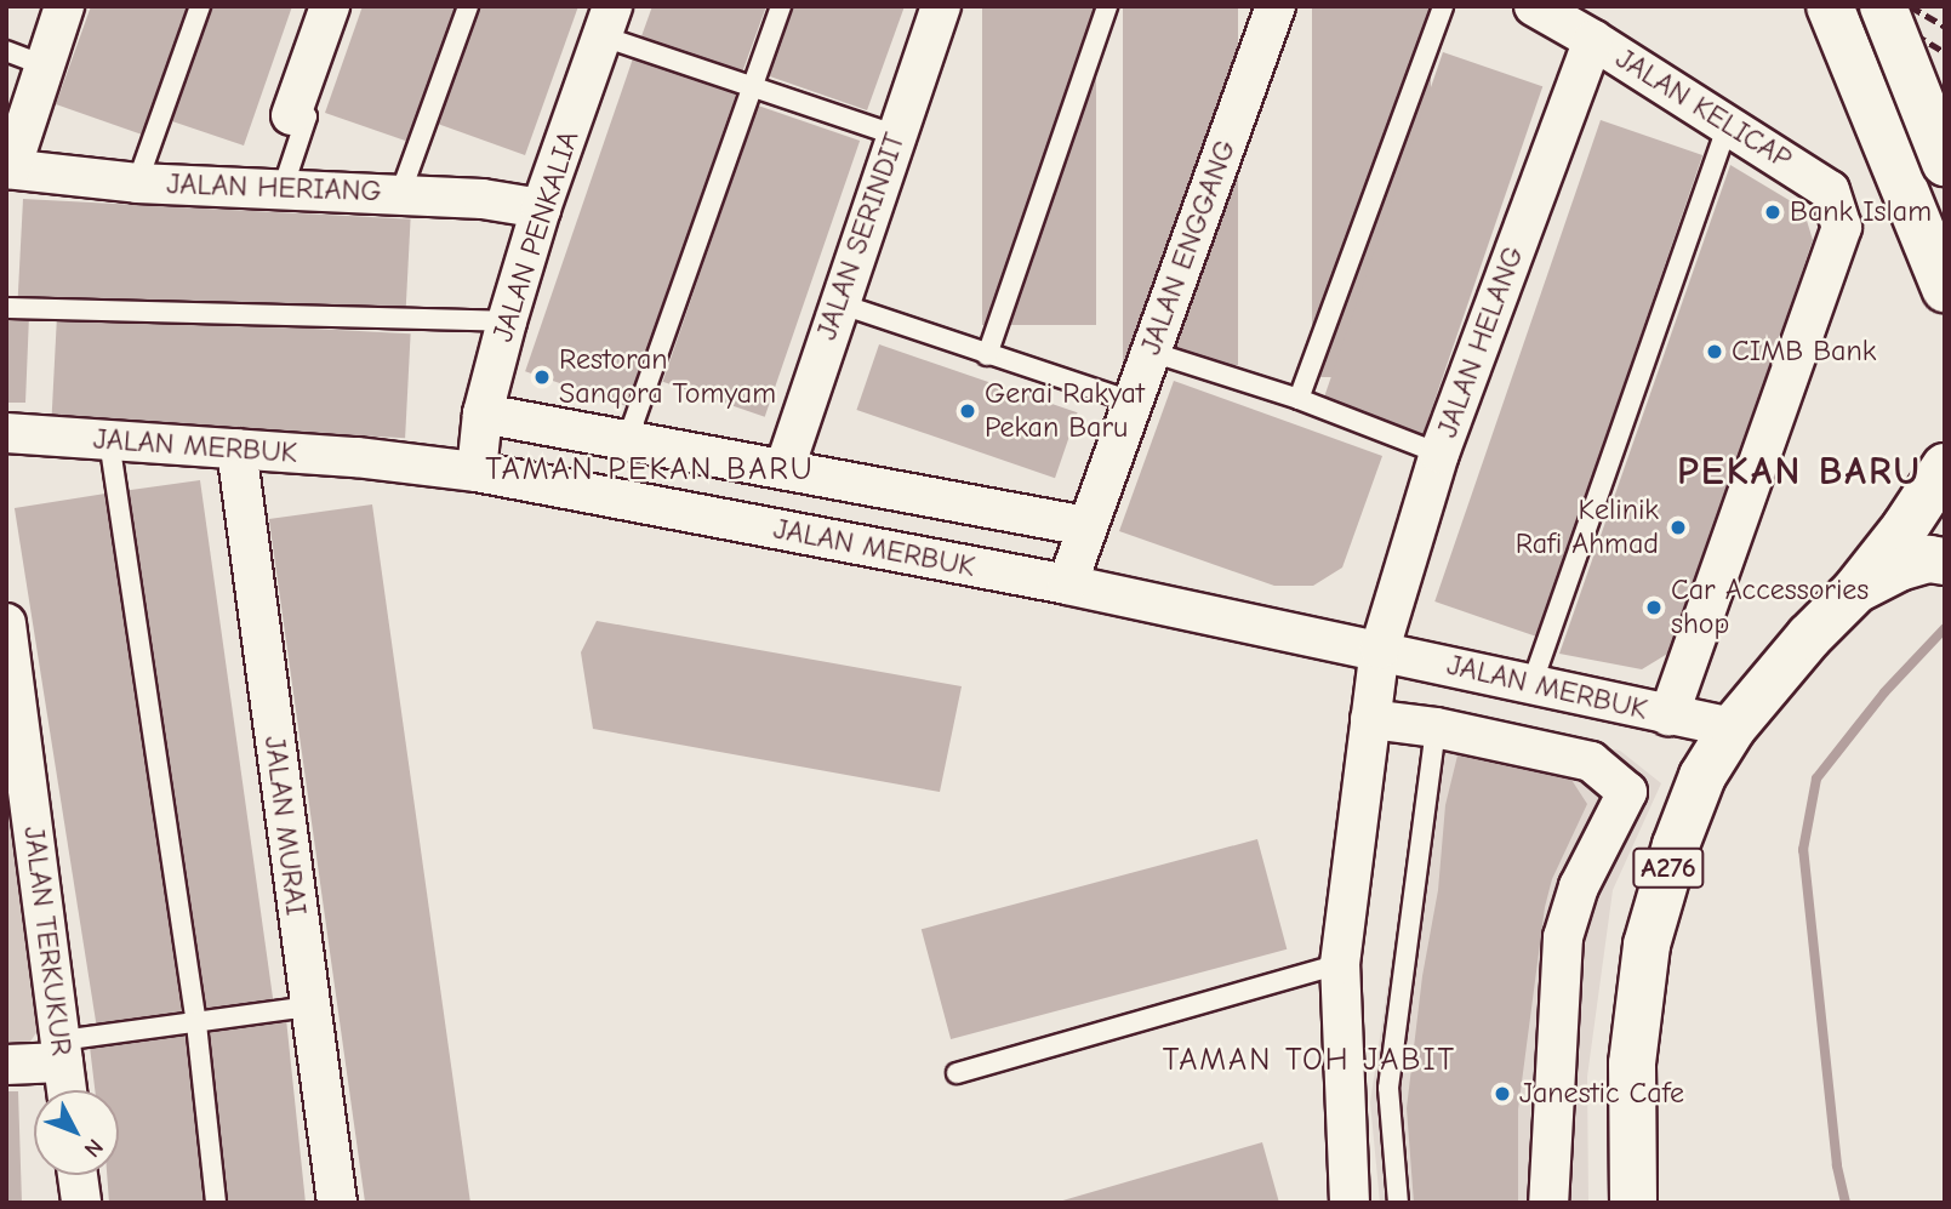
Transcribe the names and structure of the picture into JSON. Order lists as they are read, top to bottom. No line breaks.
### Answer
{"streets":{"main road":["A276"],"street":["JALAN KELICAP","JALAN HERIANG","JALAN PENKALIA","JALAN SERINDIT","JALAN ENGGANG","JALAN HELANG","JALAN MERBUK","JALAN MURAI","JALAN TERKUKUR"]},"crossings":[["JALAN KELICAP","JALAN HELANG"],["JALAN KELICAP","JALAN MERBUK"],["JALAN HERIANG","JALAN PENKALIA"],["JALAN PENKALIA","JALAN MERBUK"],["JALAN ENGGANG","JALAN MERBUK"],["JALAN HELANG","JALAN MERBUK"],["JALAN MERBUK","JALAN MURAI"],["JALAN MERBUK","A276"]],"districts":["TAMAN PEKAN BARU","PEKAN BARU","TAMAN TOH JABIT"],"places":["Bank Islam","CIMB Bank","Restoran Sanqora Tomyam","Gerai Rakyat Pekan Baru","Kelinik Rafi Ahmad","Car Accessories shop","Janestic Cafe"],"north":"bottom right"}
